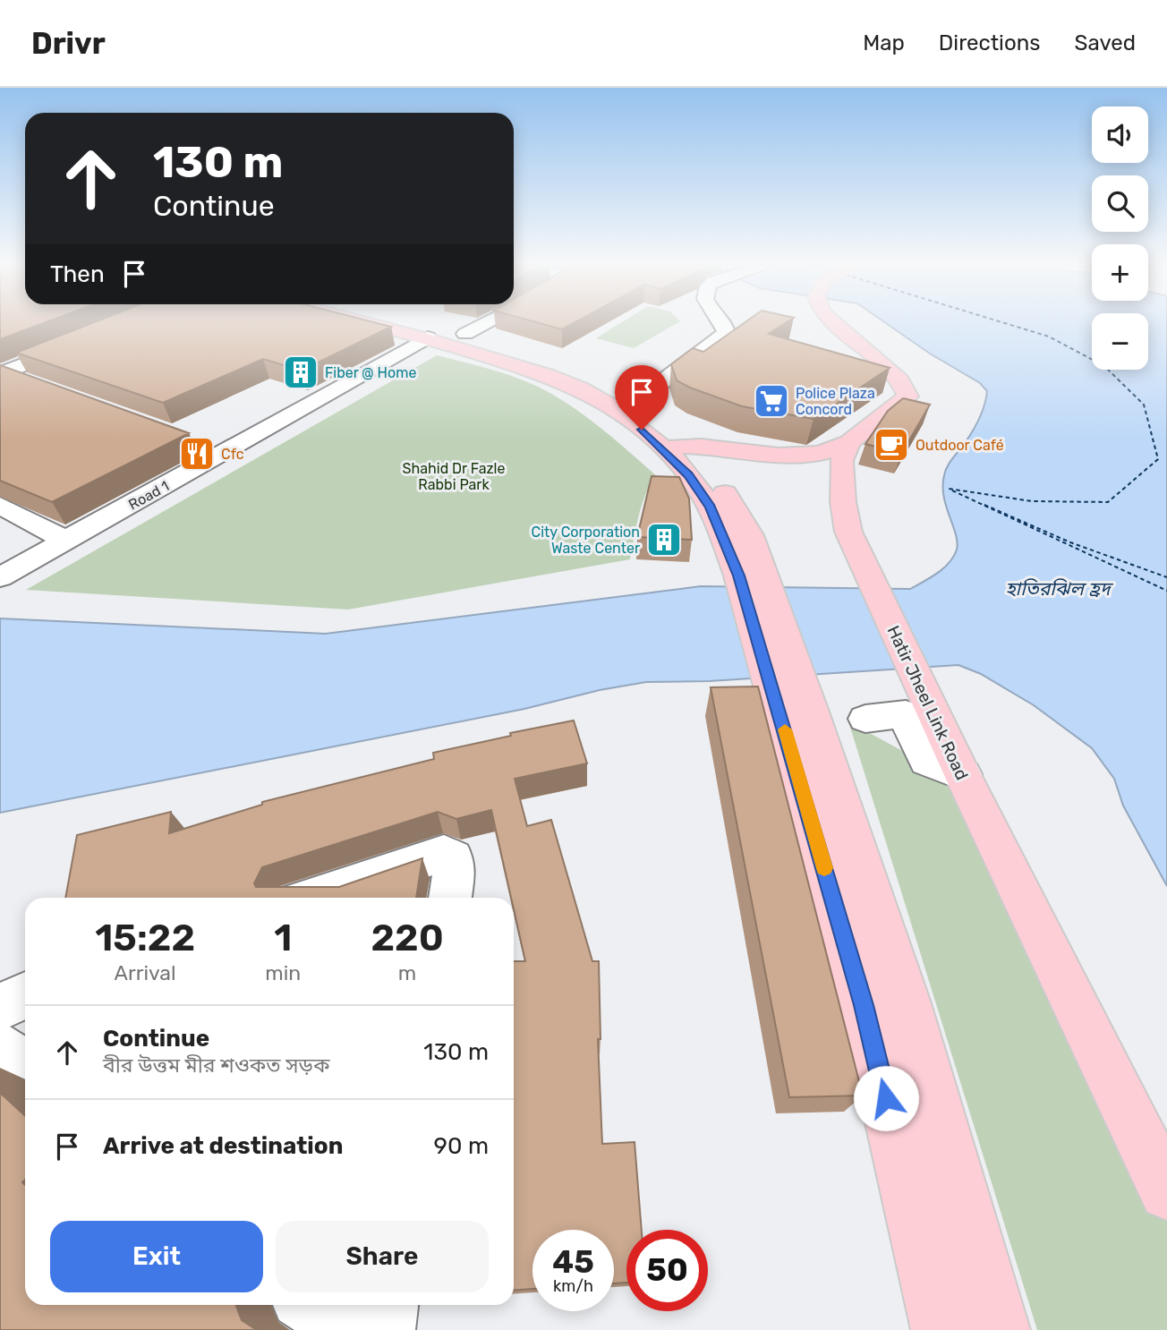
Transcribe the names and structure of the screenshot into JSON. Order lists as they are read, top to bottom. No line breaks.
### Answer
{"streets":{"main road":["Hatir Jheel Link Road"],"street":["Road 1"]},"water":["হাতিরঝিল হ্রদ"],"parks":["Shahid Dr Fazle Rabbi Park"],"places":{"building":["Fiber @ Home","City Corporation Waste Center"],"supermarket":["Police Plaza Concord"],"cafe":["Outdoor Café"],"restaurant":["Cfc"]},"page":{"header":"Drivr","nav":["Map","Directions","Saved"],"map_buttons":["+","−"],"turn":["130 m","Continue"],"then":"Then","eta":["15:22","Arrival","1","min","220","m"],"list":[{"name":"Continue","note":"বীর উত্তম মীর শওকত সড়ক","value":"130 m"},{"name":"Arrive at destination","value":"90 m"}],"buttons":["Exit","Share"],"speed":"45 km/h","limit":"50"}}
